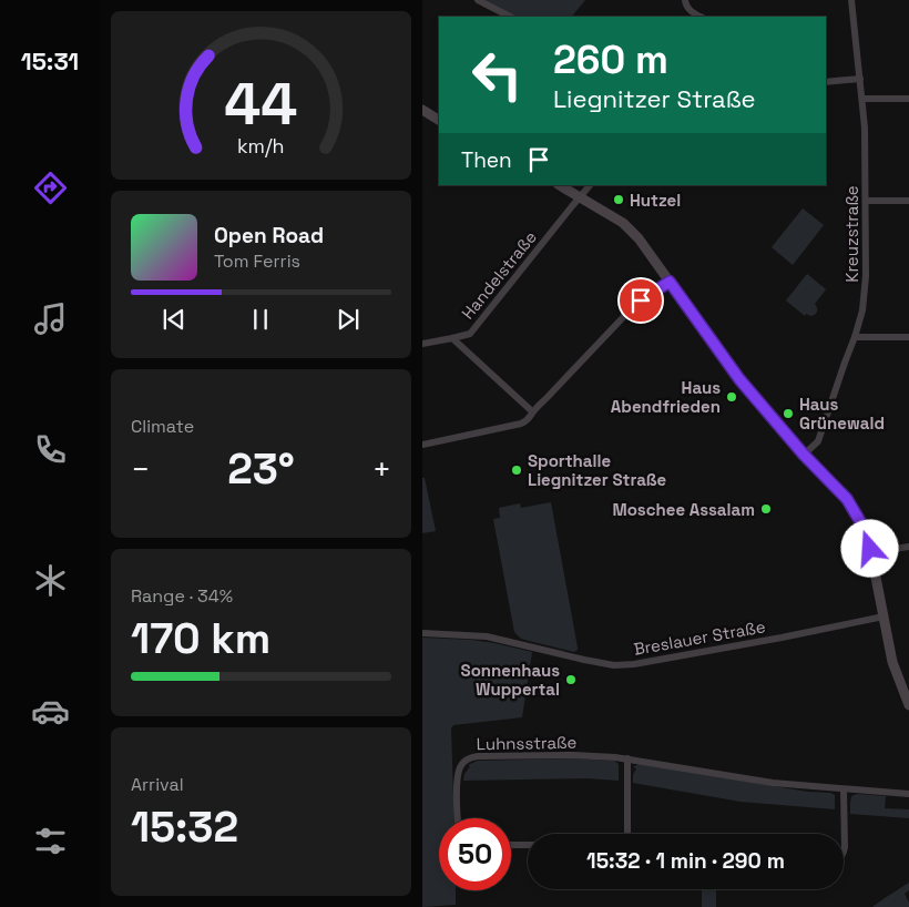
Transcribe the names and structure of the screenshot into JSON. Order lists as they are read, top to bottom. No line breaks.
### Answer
{"streets":{"street":["Kreuzstraße","Handelstraße","Breslauer Straße","Luhnsstraße"]},"places":["Hutzel","Haus Abendfrieden","Haus Grünewald","Sporthalle Liegnitzer Straße","Moschee Assalam","Sonnenhaus Wuppertal"],"page":{"tabs":"15:31","turn":["260 m","Liegnitzer Straße"],"then":"Then","song":["Open Road","Tom Ferris"],"tile":["Climate",["Range · 34%","170 km"],["Arrival","15:32"]],"heat":["−","23°","+"],"limit":"50","trip":"15:32 · 1 min · 290 m","gauge":["44","km/h"]}}
